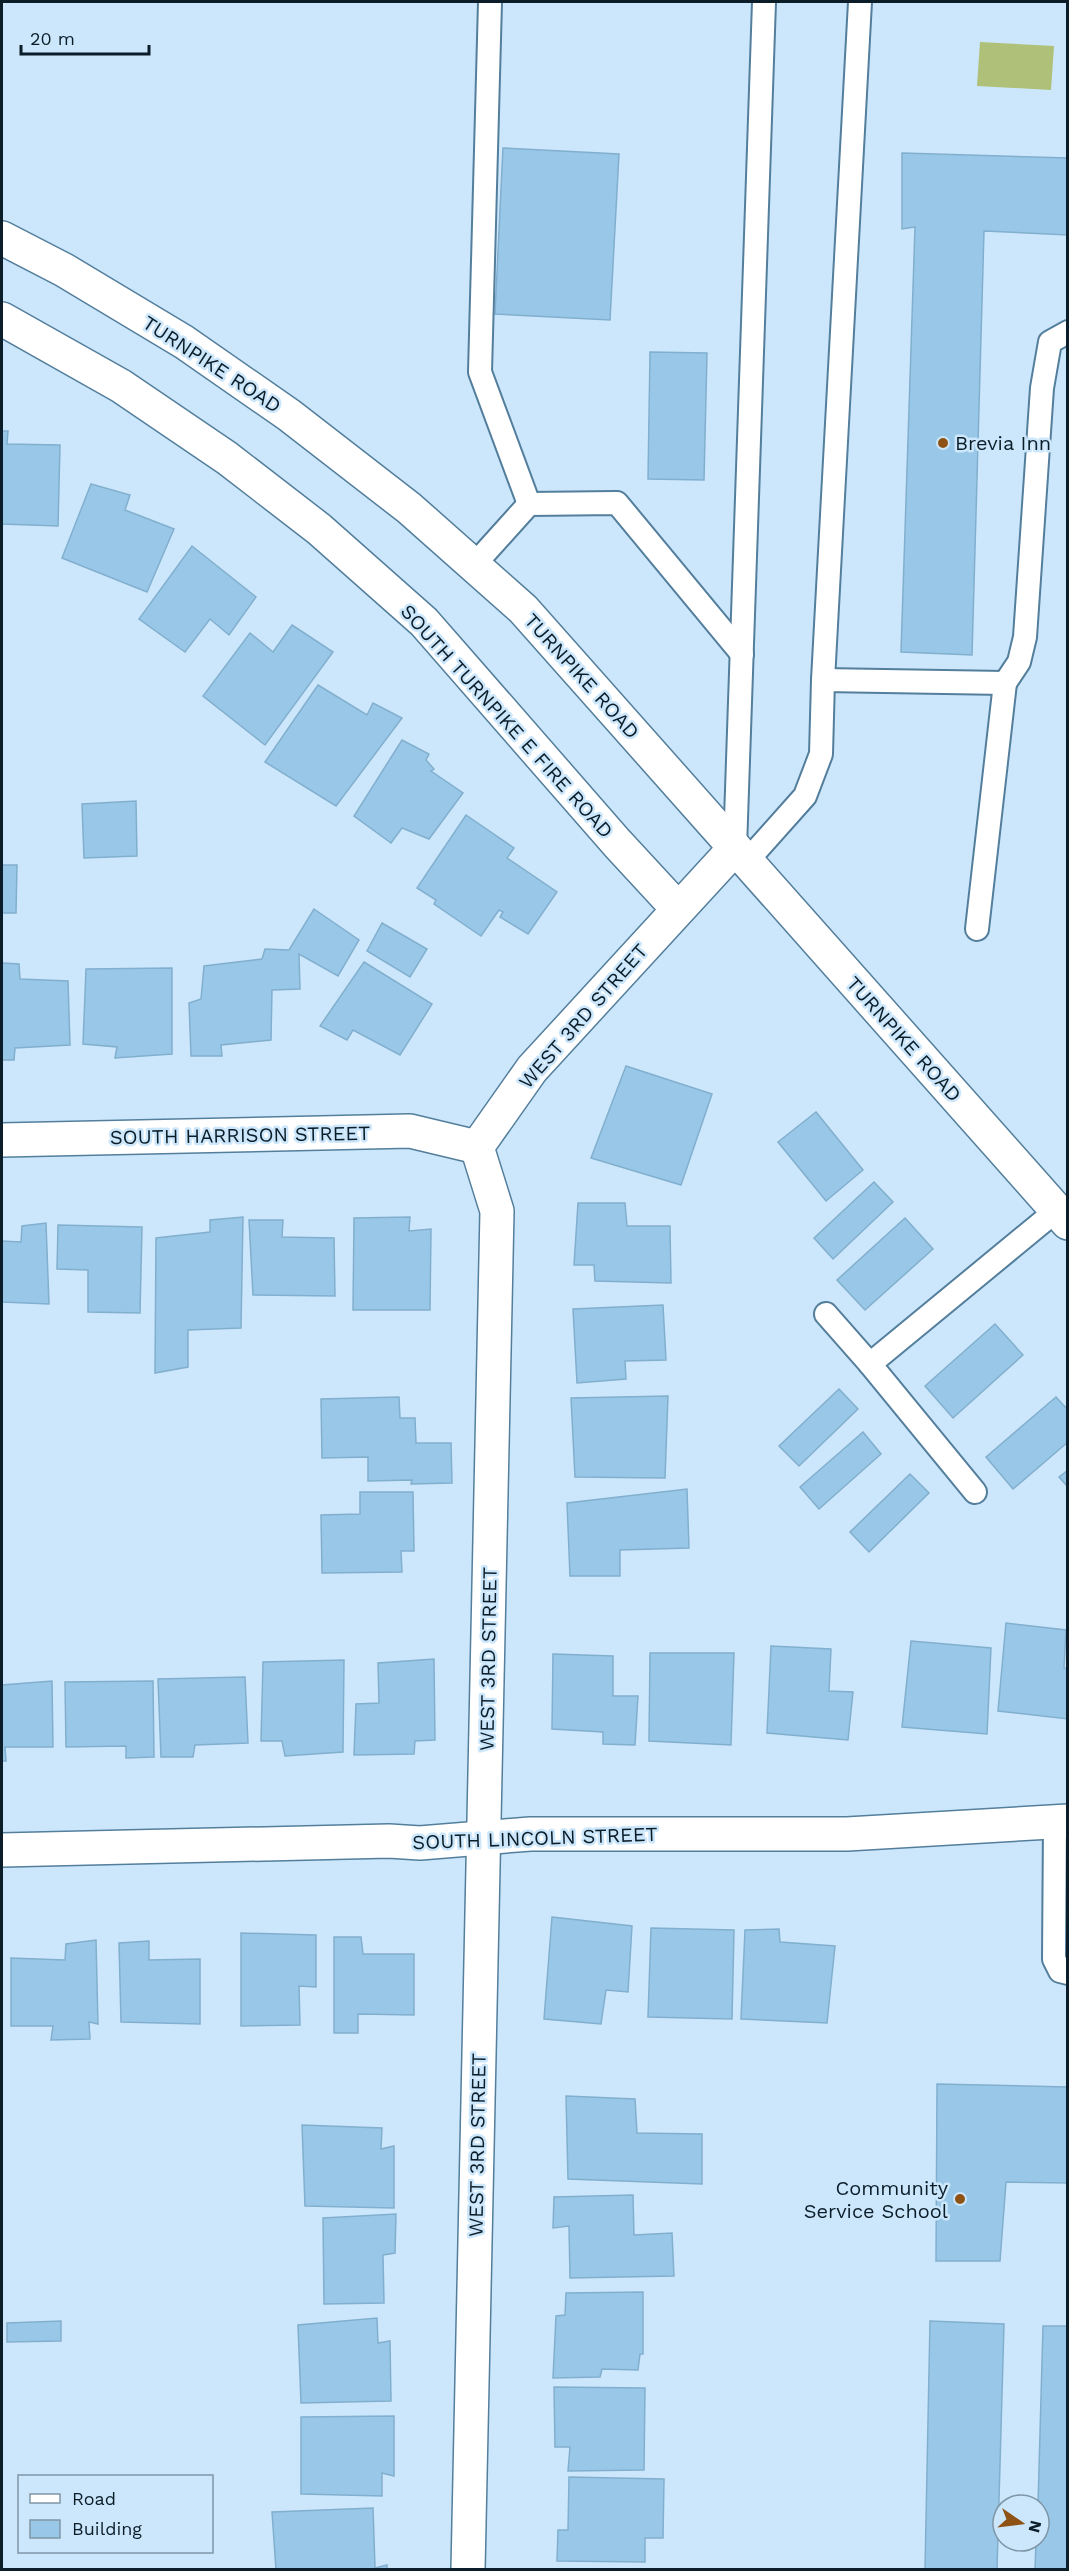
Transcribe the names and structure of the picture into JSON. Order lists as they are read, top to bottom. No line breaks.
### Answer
{"streets":{"street":["TURNPIKE ROAD","SOUTH TURNPIKE E FIRE ROAD","WEST 3RD STREET","SOUTH HARRISON STREET","SOUTH LINCOLN STREET"]},"crossings":[["TURNPIKE ROAD","WEST 3RD STREET"],["SOUTH TURNPIKE E FIRE ROAD","WEST 3RD STREET"],["WEST 3RD STREET","SOUTH HARRISON STREET"],["WEST 3RD STREET","SOUTH LINCOLN STREET"]],"places":["Brevia Inn","Community Service School"],"legend":["Road","Building"],"scale_bar":"20 m","north":"right"}
